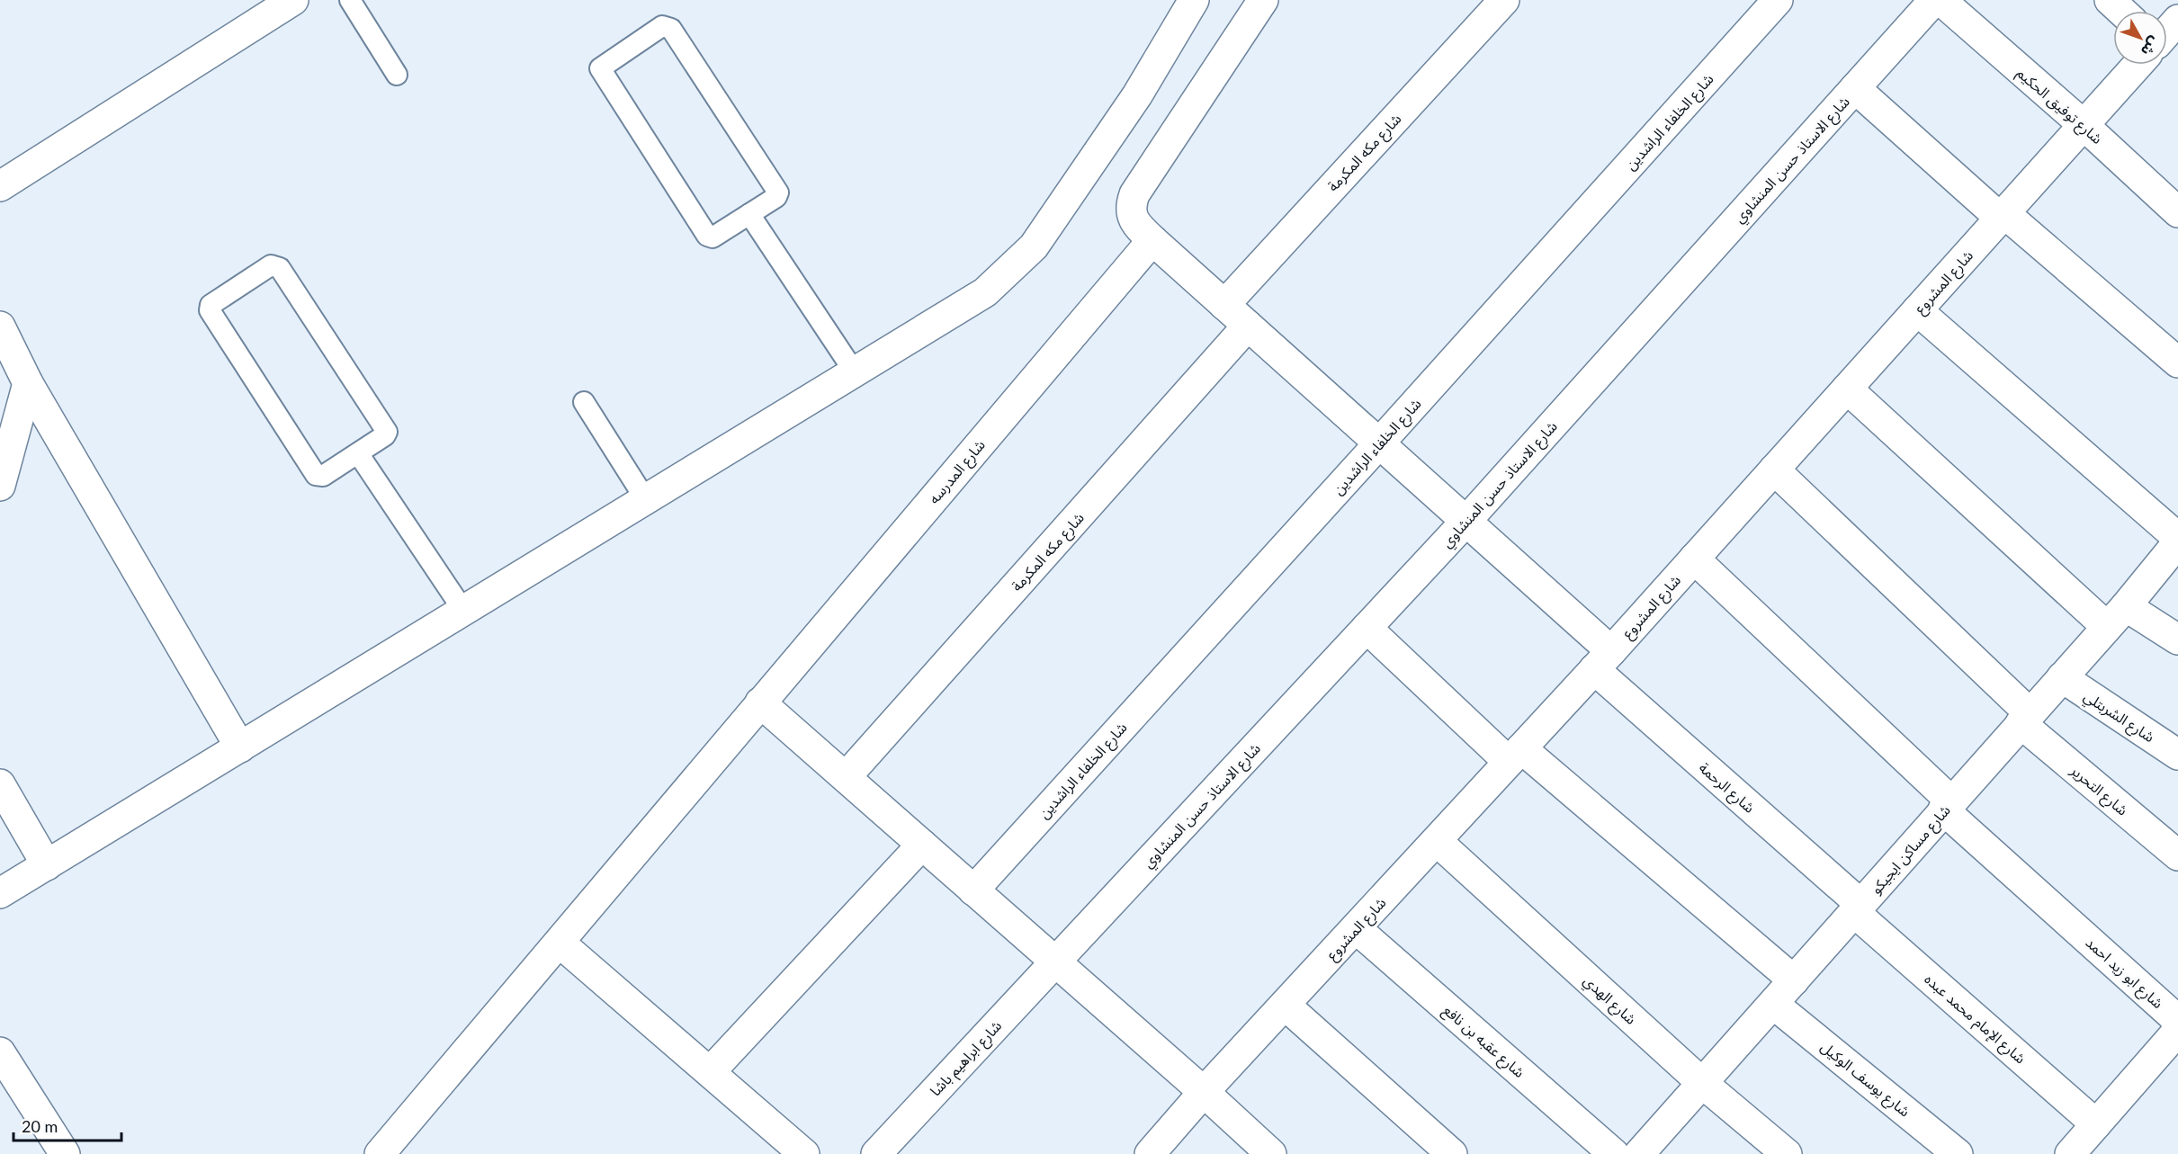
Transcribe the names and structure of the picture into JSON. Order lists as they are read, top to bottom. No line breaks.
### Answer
{"streets":{"street":["شارع توفيق الحكيم","شارع الخلفاء الراشدين","شارع مكه المكرمة","شارع الاستاذ حسن المنشاوي","شارع المشروع","شارع المدرسه","شارع الشربتلي","شارع الرحمة","شارع التحرير","شارع مساكن ايجيكو","شارع ابو زيد احمد","شارع الهدي","شارع الإمام محمد عبده","شارع عقبه بن نافع","شارع ابراهيم باشا","شارع يوسف الوكيل"]},"crossings":[["شارع توفيق الحكيم","شارع المشروع"],["شارع الخلفاء الراشدين","شارع الرحمة"],["شارع مكه المكرمة","شارع الرحمة"],["شارع الاستاذ حسن المنشاوي","شارع الرحمة"],["شارع الاستاذ حسن المنشاوي","شارع ابراهيم باشا"],["شارع المشروع","شارع الرحمة"],["شارع المشروع","شارع التحرير"],["شارع المشروع","شارع ابو زيد احمد"],["شارع المشروع","شارع الهدي"],["شارع المشروع","شارع عقبه بن نافع"],["شارع المدرسه","شارع الرحمة"],["شارع الشربتلي","شارع مساكن ايجيكو"],["شارع الرحمة","شارع مساكن ايجيكو"],["شارع الرحمة","شارع الإمام محمد عبده"],["شارع التحرير","شارع مساكن ايجيكو"],["شارع مساكن ايجيكو","شارع ابو زيد احمد"],["شارع مساكن ايجيكو","شارع الهدي"],["شارع مساكن ايجيكو","شارع الإمام محمد عبده"],["شارع مساكن ايجيكو","شارع يوسف الوكيل"],["شارع ابو زيد احمد","شارع الإمام محمد عبده"]],"scale_bar":"20 m","north":"bottom right"}
